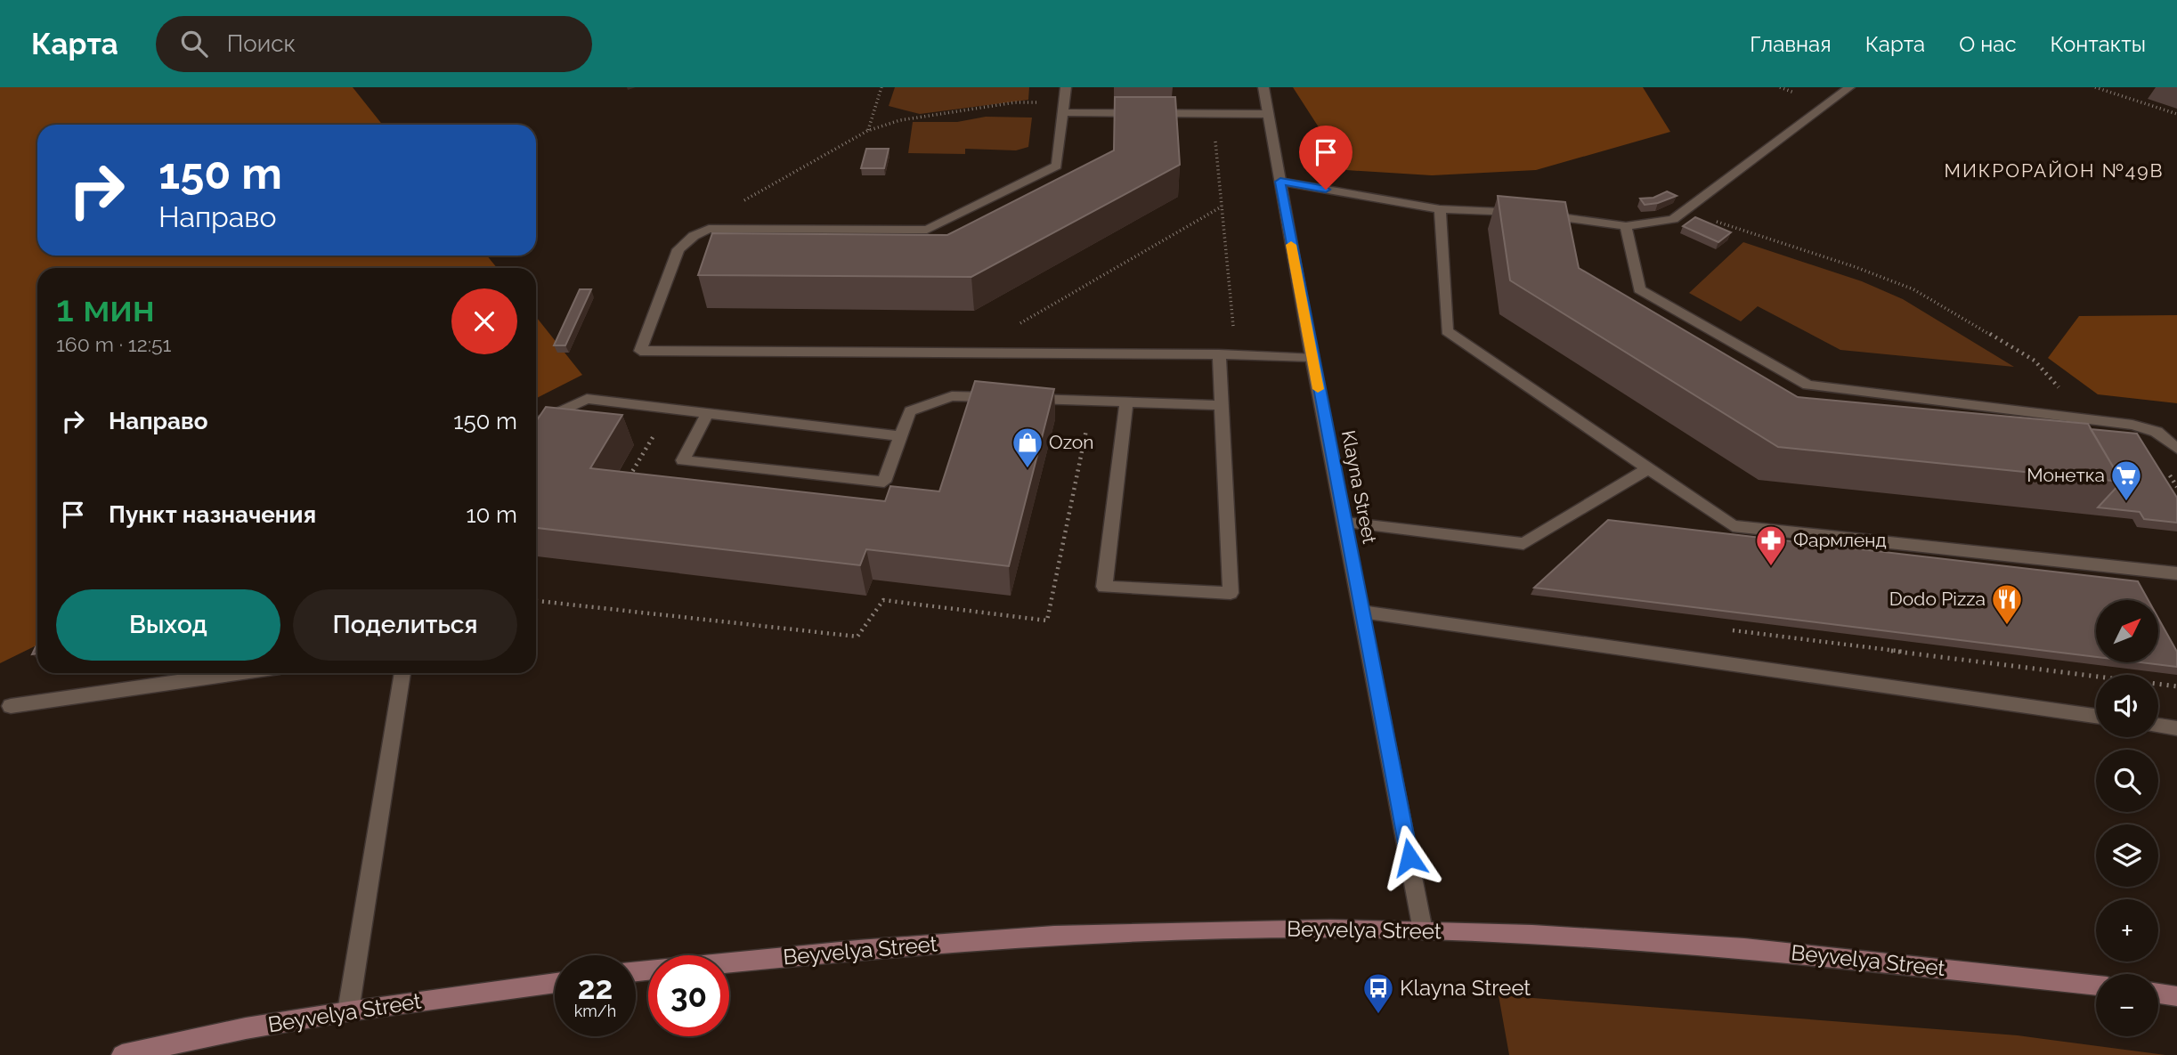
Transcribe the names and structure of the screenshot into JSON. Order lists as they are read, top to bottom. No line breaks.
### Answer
{"streets":{"main road":["Beyvelya Street"],"street":["Klayna Street"]},"crossings":[["Klayna Street","Beyvelya Street"]],"districts":["МИКРОРАЙОН №49В"],"places":{"shop":["Ozon"],"supermarket":["Монетка"],"pharmacy":["Фармленд"],"restaurant":["Dodo Pizza"],"bus stop":["Klayna Street"]},"north":"top right","page":{"header":"Карта","search":"Поиск","nav":["Главная","Карта","О нас","Контакты"],"turn":["150 m","Направо"],"heading":["1 мин","160 m · 12:51"],"list":[{"name":"Направо","value":"150 m"},{"name":"Пункт назначения","value":"10 m"}],"buttons":["Выход","Поделиться"],"map_buttons":["+","−"],"speed":"22 km/h","limit":"30"}}
